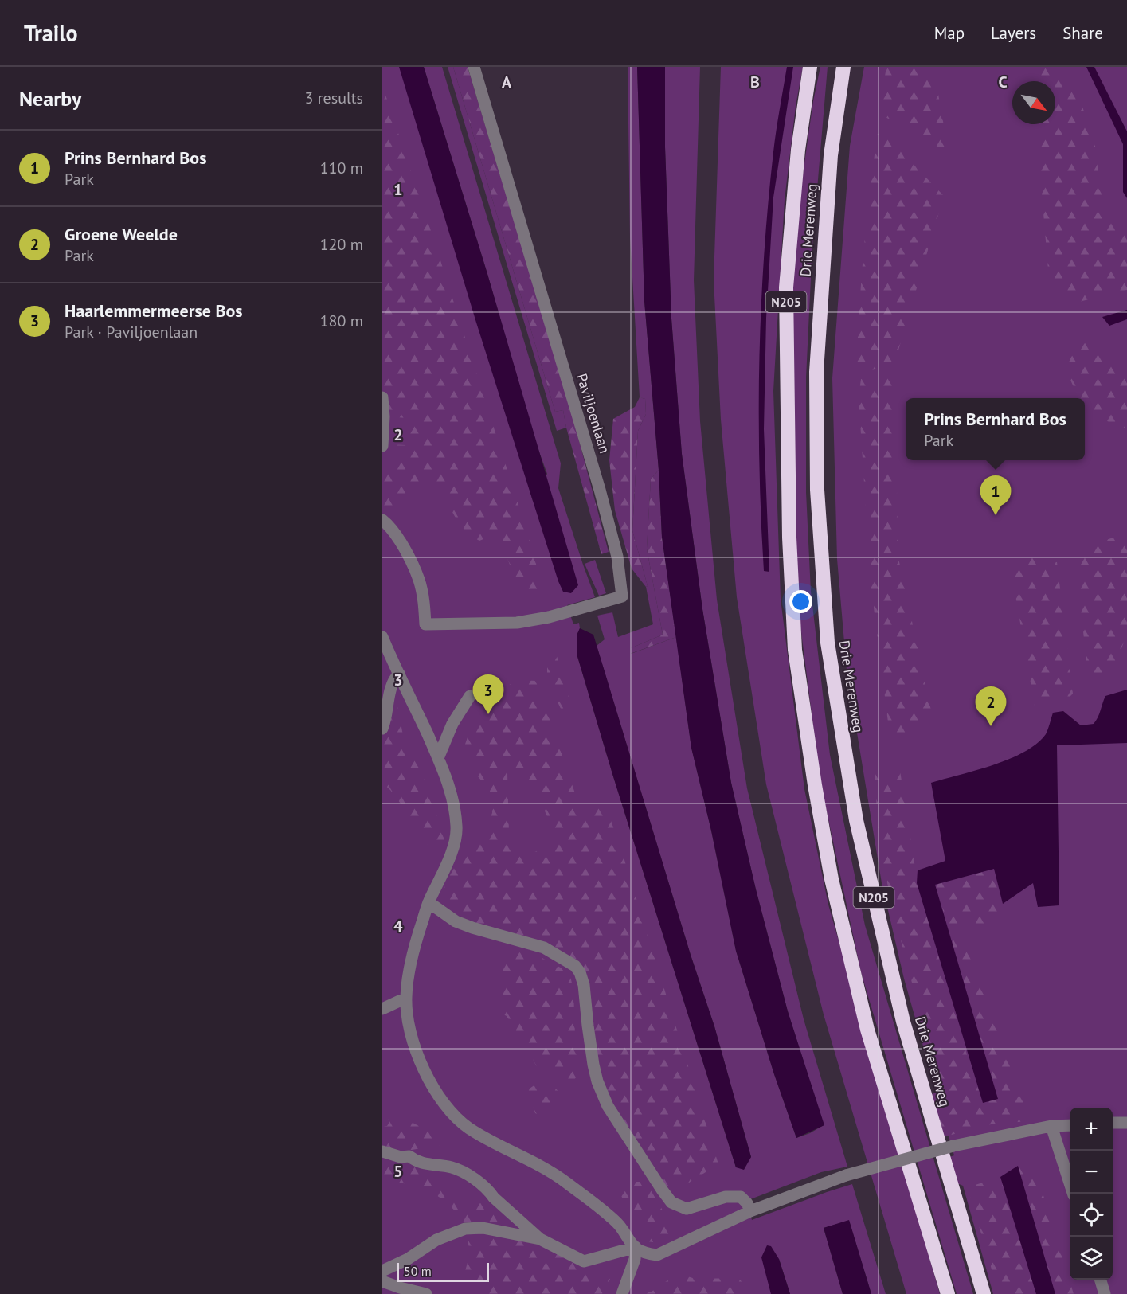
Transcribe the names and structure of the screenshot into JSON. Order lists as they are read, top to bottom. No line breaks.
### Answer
{"streets":{"highway":["Drie Merenweg","N205"],"street":["Paviljoenlaan"]},"scale_bar":"50 m","north":"bottom right","page":{"header":"Trailo","nav":["Map","Layers","Share"],"heading":["Nearby","3 results"],"list":[{"mark":"1","name":"Prins Bernhard Bos","note":"Park","value":"110 m"},{"mark":"2","name":"Groene Weelde","note":"Park","value":"120 m"},{"mark":"3","name":"Haarlemmermeerse Bos","note":"Park · Paviljoenlaan","value":"180 m"}],"popup":["Prins Bernhard Bos","Park"],"pins":["1","3","2"],"map_buttons":["+","−"],"scale":"50 m"},"grid":{"columns":["A","B","C"],"rows":["1","2","3","4","5"]}}
